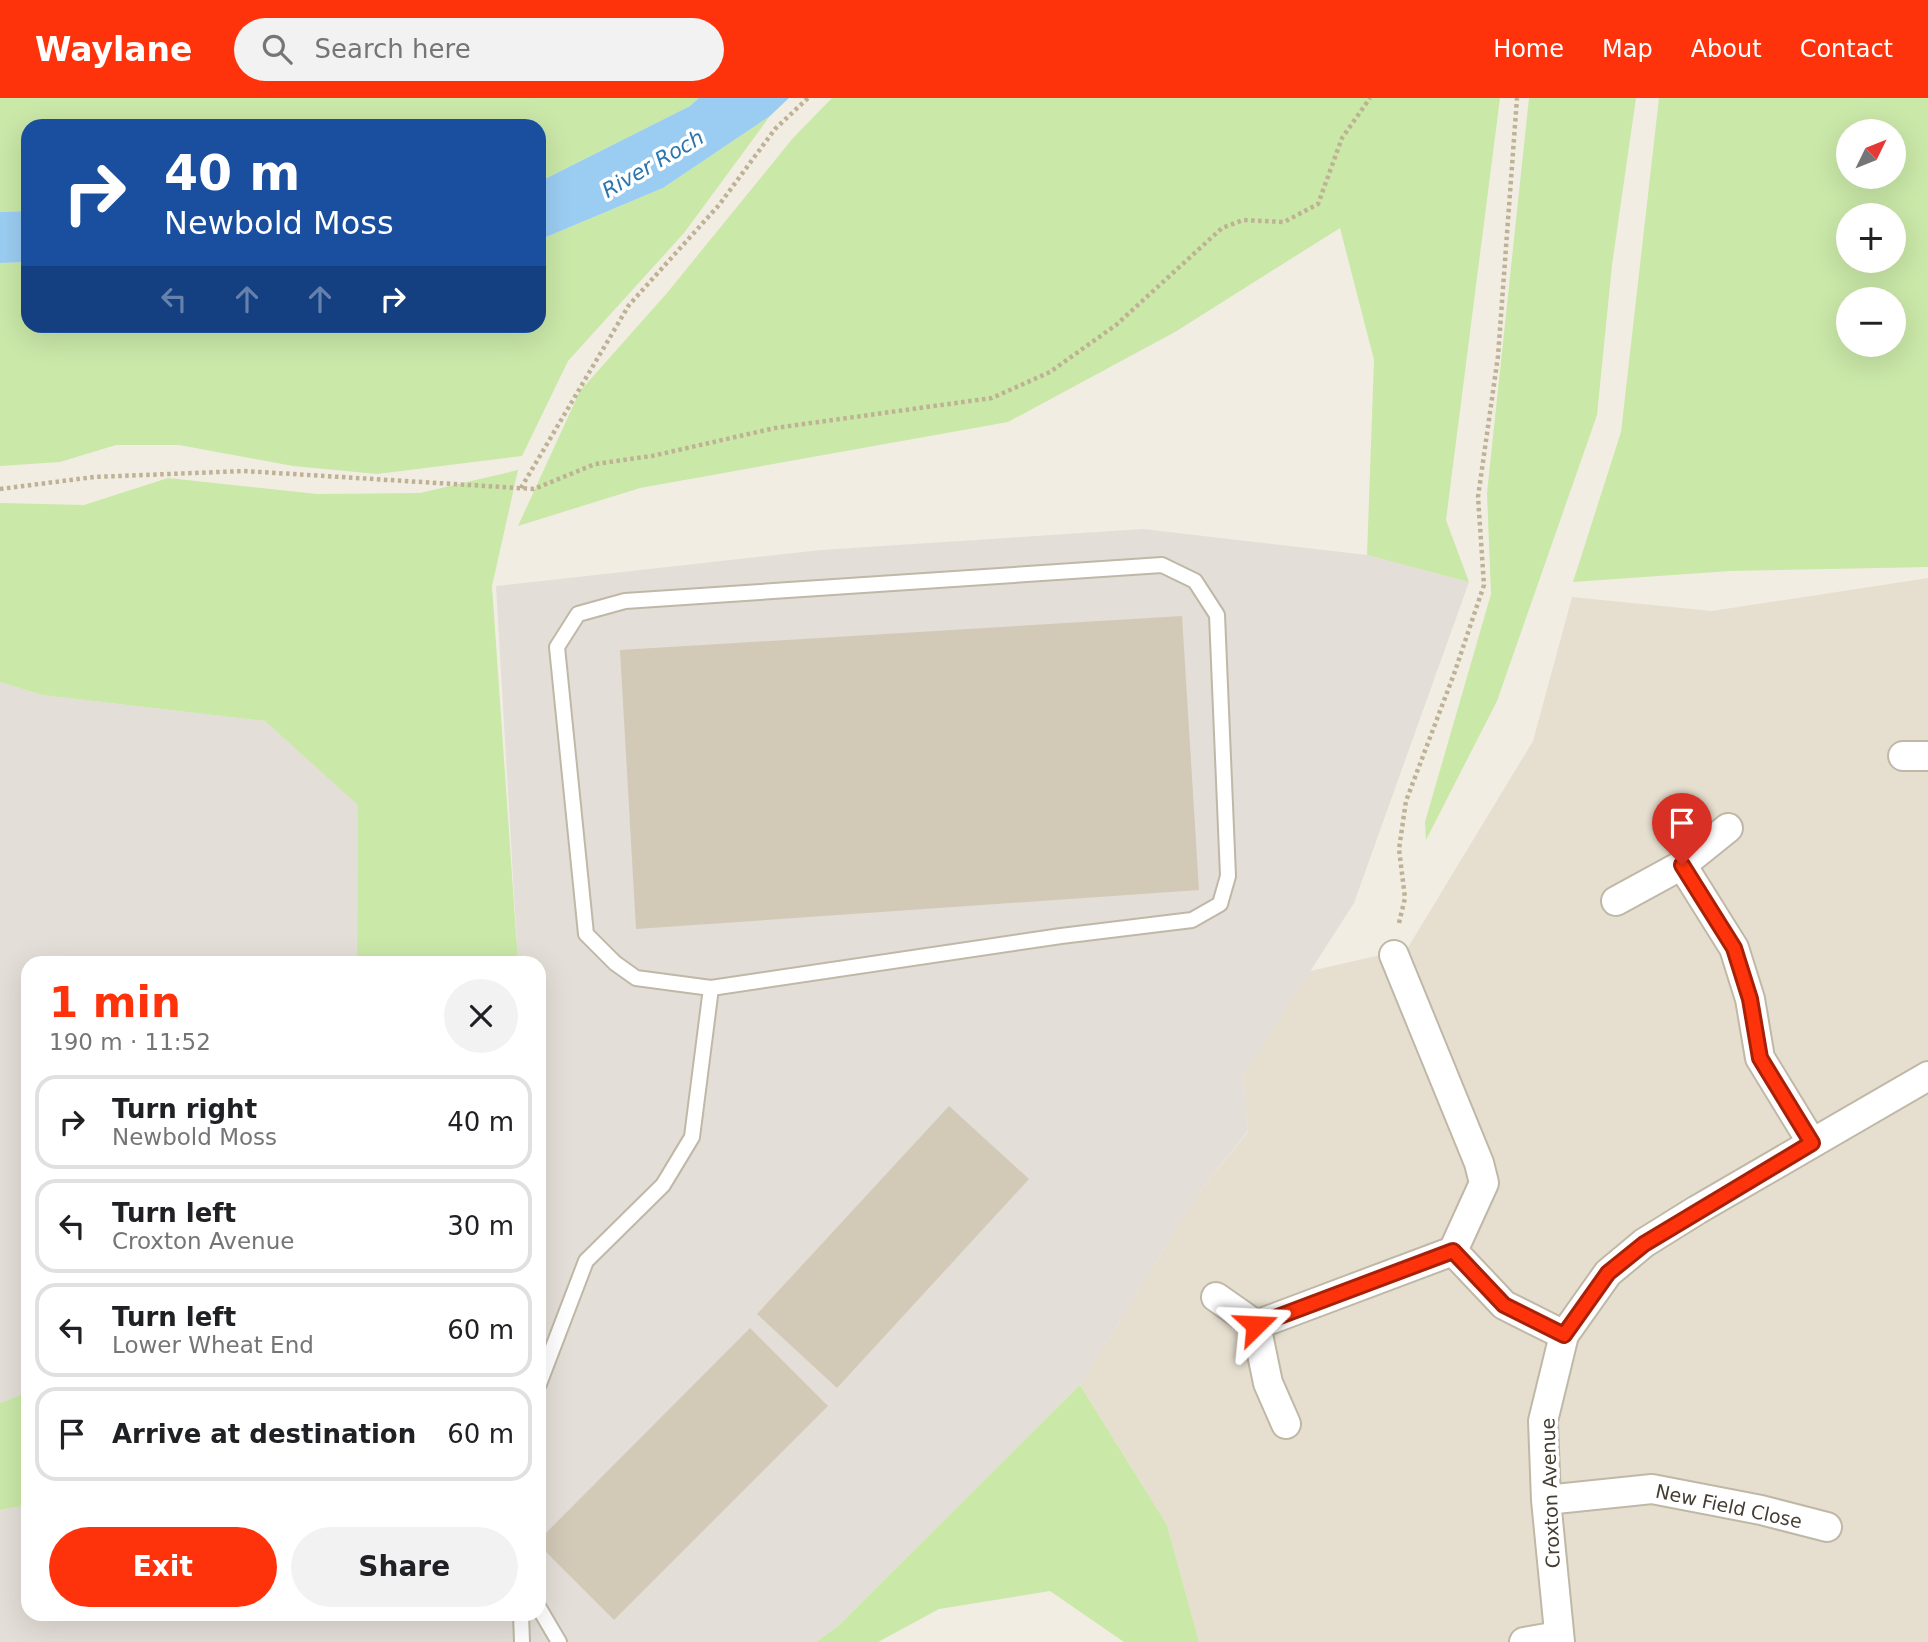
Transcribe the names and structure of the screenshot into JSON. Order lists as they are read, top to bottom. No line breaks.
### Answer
{"streets":{"street":["Croxton Avenue","New Field Close"]},"crossings":[["Croxton Avenue","New Field Close"]],"water":["River Roch"],"north":"top right","page":{"header":"Waylane","search":"Search here","nav":["Home","Map","About","Contact"],"map_buttons":["+","−"],"turn":["40 m","Newbold Moss"],"heading":["1 min","190 m · 11:52"],"list":[{"name":"Turn right","note":"Newbold Moss","value":"40 m"},{"name":"Turn left","note":"Croxton Avenue","value":"30 m"},{"name":"Turn left","note":"Lower Wheat End","value":"60 m"},{"name":"Arrive at destination","value":"60 m"}],"buttons":["Exit","Share"]}}
